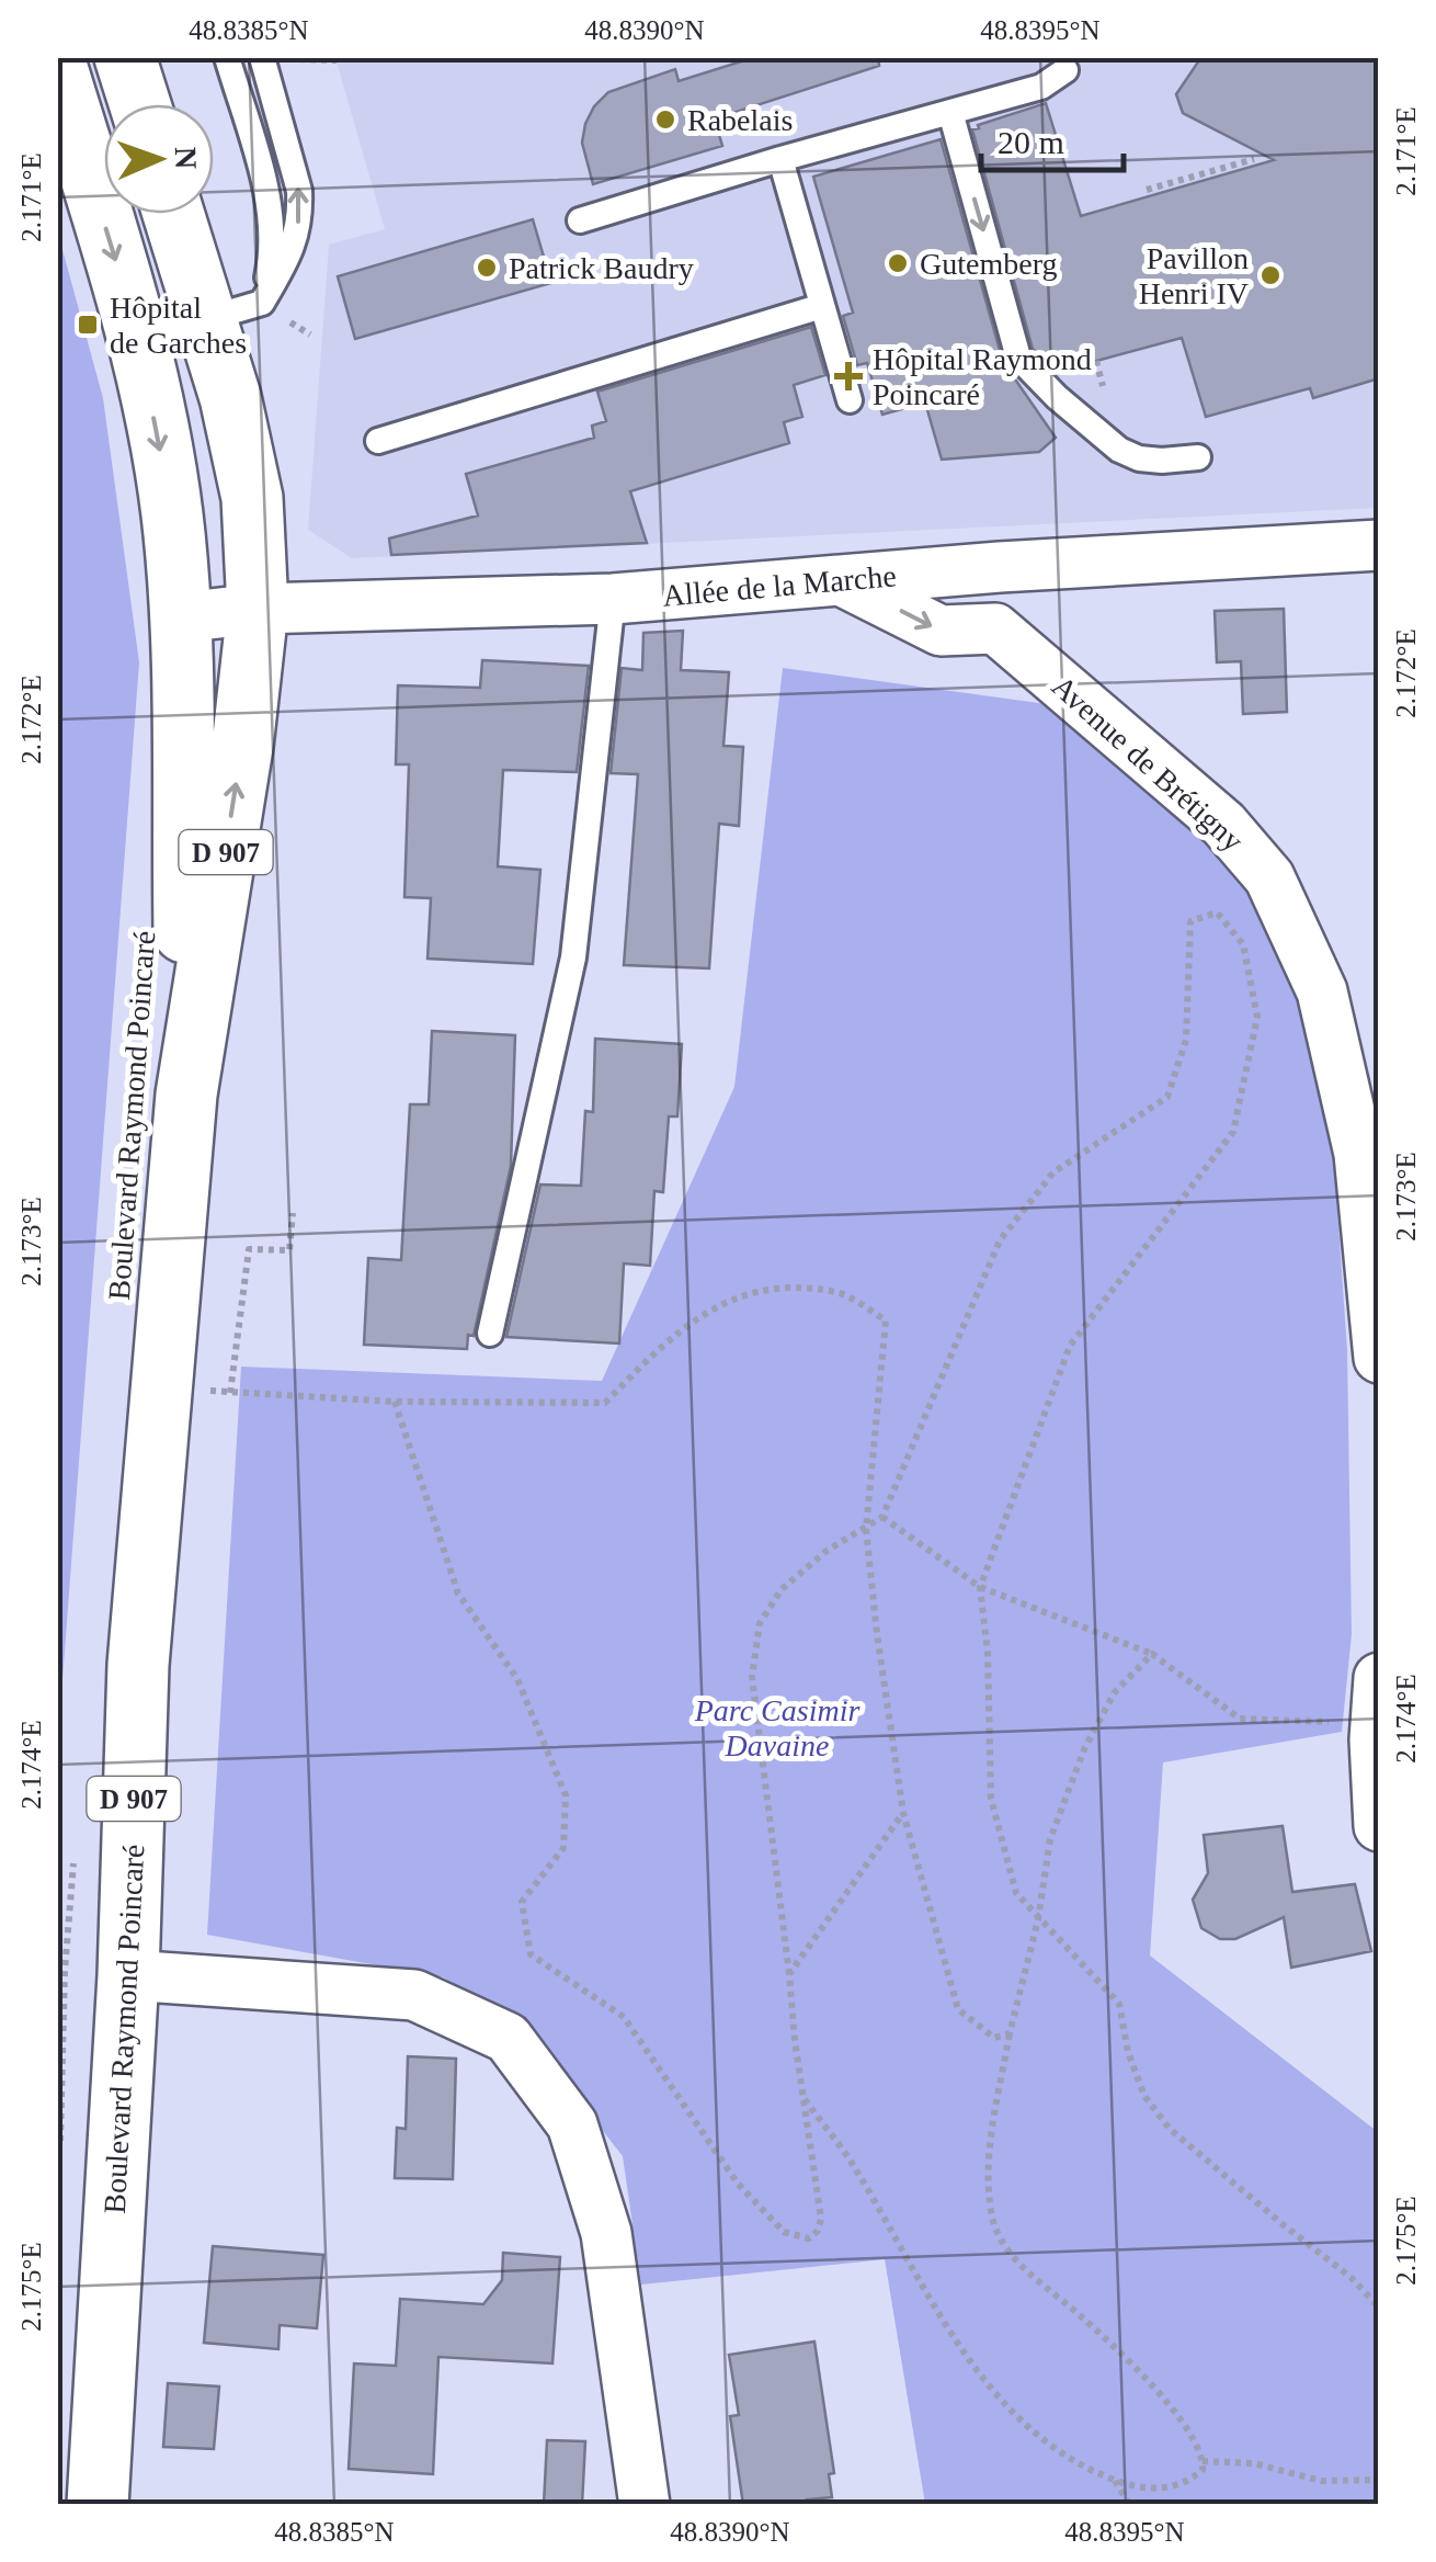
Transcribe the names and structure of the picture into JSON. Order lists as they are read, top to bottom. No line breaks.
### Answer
{"streets":{"main road":["D 907","Boulevard Raymond Poincaré"],"street":["Allée de la Marche","Avenue de Brétigny"]},"crossings":[["Allée de la Marche","Boulevard Raymond Poincaré"]],"parks":["Parc Casimir Davaine"],"places":{"other":["Rabelais","Gutemberg","Patrick Baudry","Pavillon Henri IV"],"transit":["Hôpital de Garches"],"health":["Hôpital Raymond Poincaré"]},"scale_bar":"20 m","north":"right","coordinates":["48.8385°N","48.8390°N","48.8395°N","2.171°E","2.172°E","2.173°E","2.174°E","2.175°E"]}
